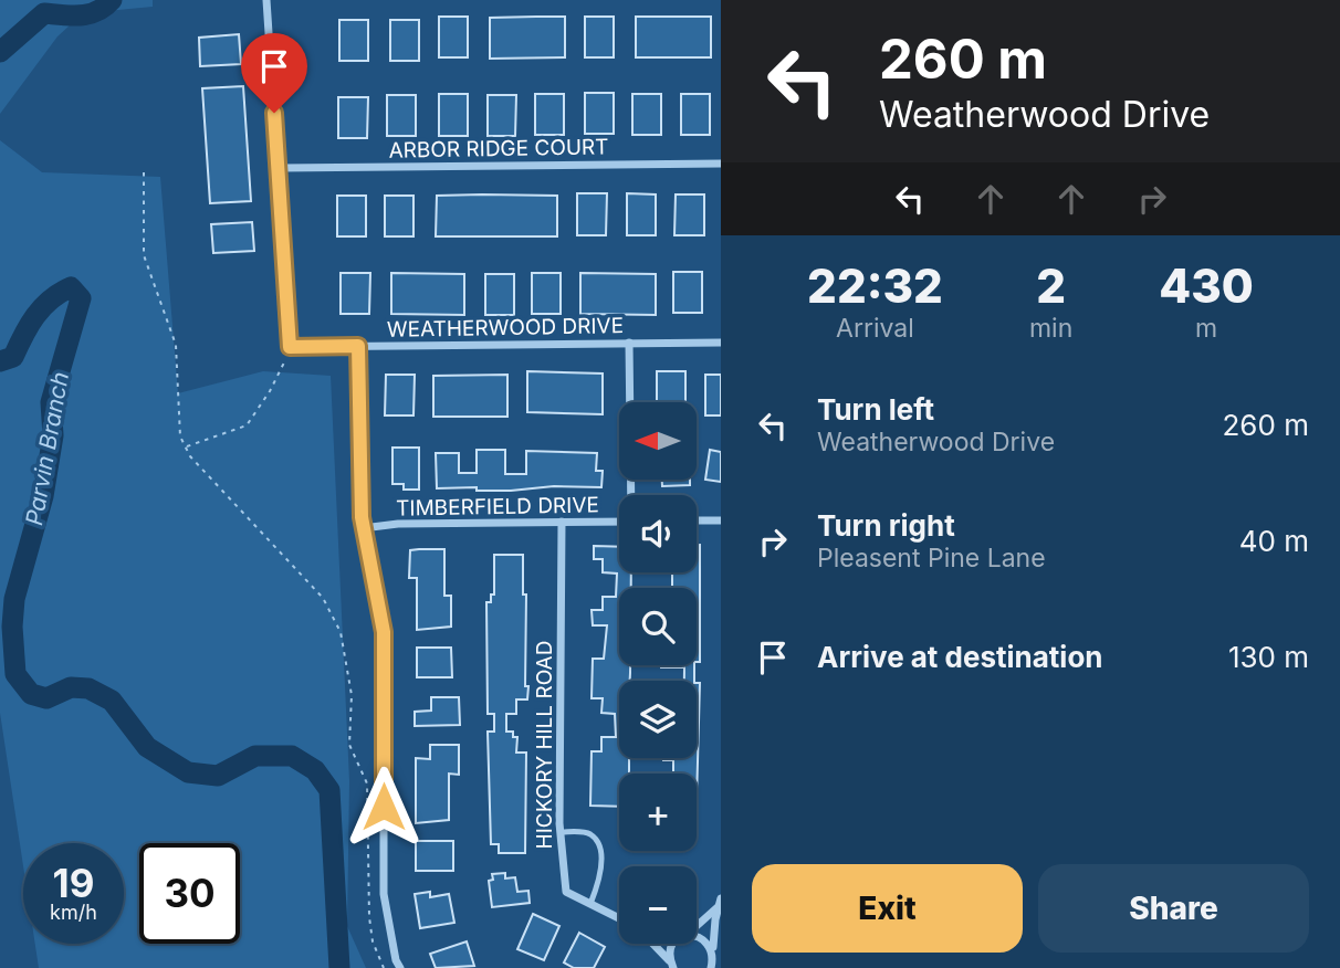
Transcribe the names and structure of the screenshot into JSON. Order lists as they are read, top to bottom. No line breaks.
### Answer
{"streets":{"street":["ARBOR RIDGE COURT","WEATHERWOOD DRIVE","TIMBERFIELD DRIVE","HICKORY HILL ROAD"]},"crossings":[["ARBOR RIDGE COURT","WEATHERWOOD DRIVE"],["TIMBERFIELD DRIVE","HICKORY HILL ROAD"]],"water":["Parvin Branch"],"north":"left","page":{"turn":["260 m","Weatherwood Drive"],"eta":["22:32","Arrival","2","min","430","m"],"list":[{"name":"Turn left","note":"Weatherwood Drive","value":"260 m"},{"name":"Turn right","note":"Pleasent Pine Lane","value":"40 m"},{"name":"Arrive at destination","value":"130 m"}],"map_buttons":["+","−"],"speed":"19 km/h","limit":"30","buttons":["Exit","Share"]}}
